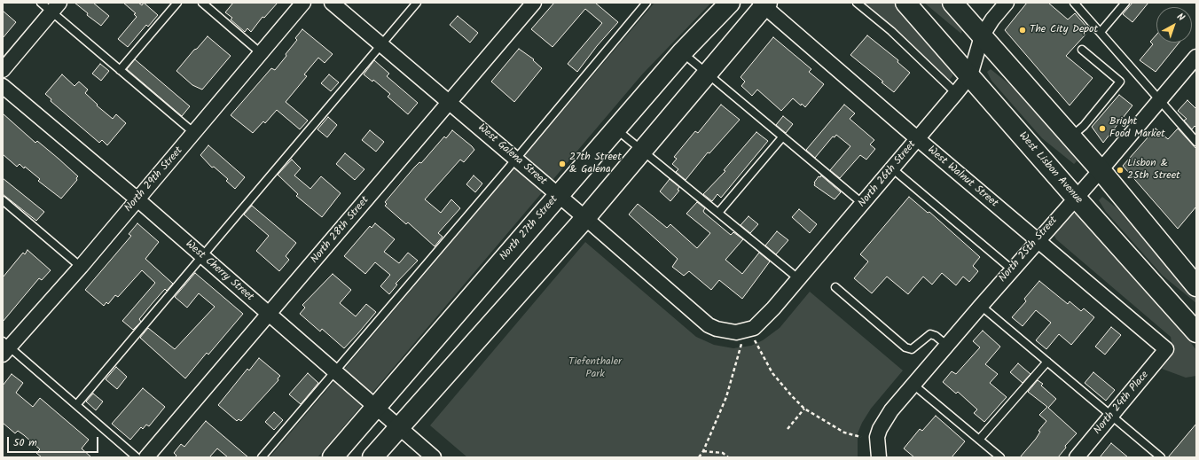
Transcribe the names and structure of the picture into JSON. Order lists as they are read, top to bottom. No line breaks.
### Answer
{"streets":{"main road":["West Lisbon Avenue","North 27th Street"],"street":["West Galena Street","North 26th Street","West Walnut Street","North 29th Street","North 28th Street","North 25th Street","West Cherry Street","North 24th Place"]},"crossings":[["West Galena Street","North 26th Street"],["West Galena Street","North 27th Street"],["West Galena Street","North 28th Street"],["West Lisbon Avenue","North 26th Street"],["West Lisbon Avenue","North 25th Street"],["North 26th Street","West Walnut Street"],["West Walnut Street","North 25th Street"],["West Walnut Street","North 24th Place"],["North 29th Street","West Cherry Street"],["North 27th Street","West Cherry Street"],["North 28th Street","West Cherry Street"]],"parks":["Tiefenthaler Park"],"places":["The City Depot","Bright Food Market","27th Street & Galena","Lisbon & 25th Street"],"scale_bar":"50 m","north":"top right"}
